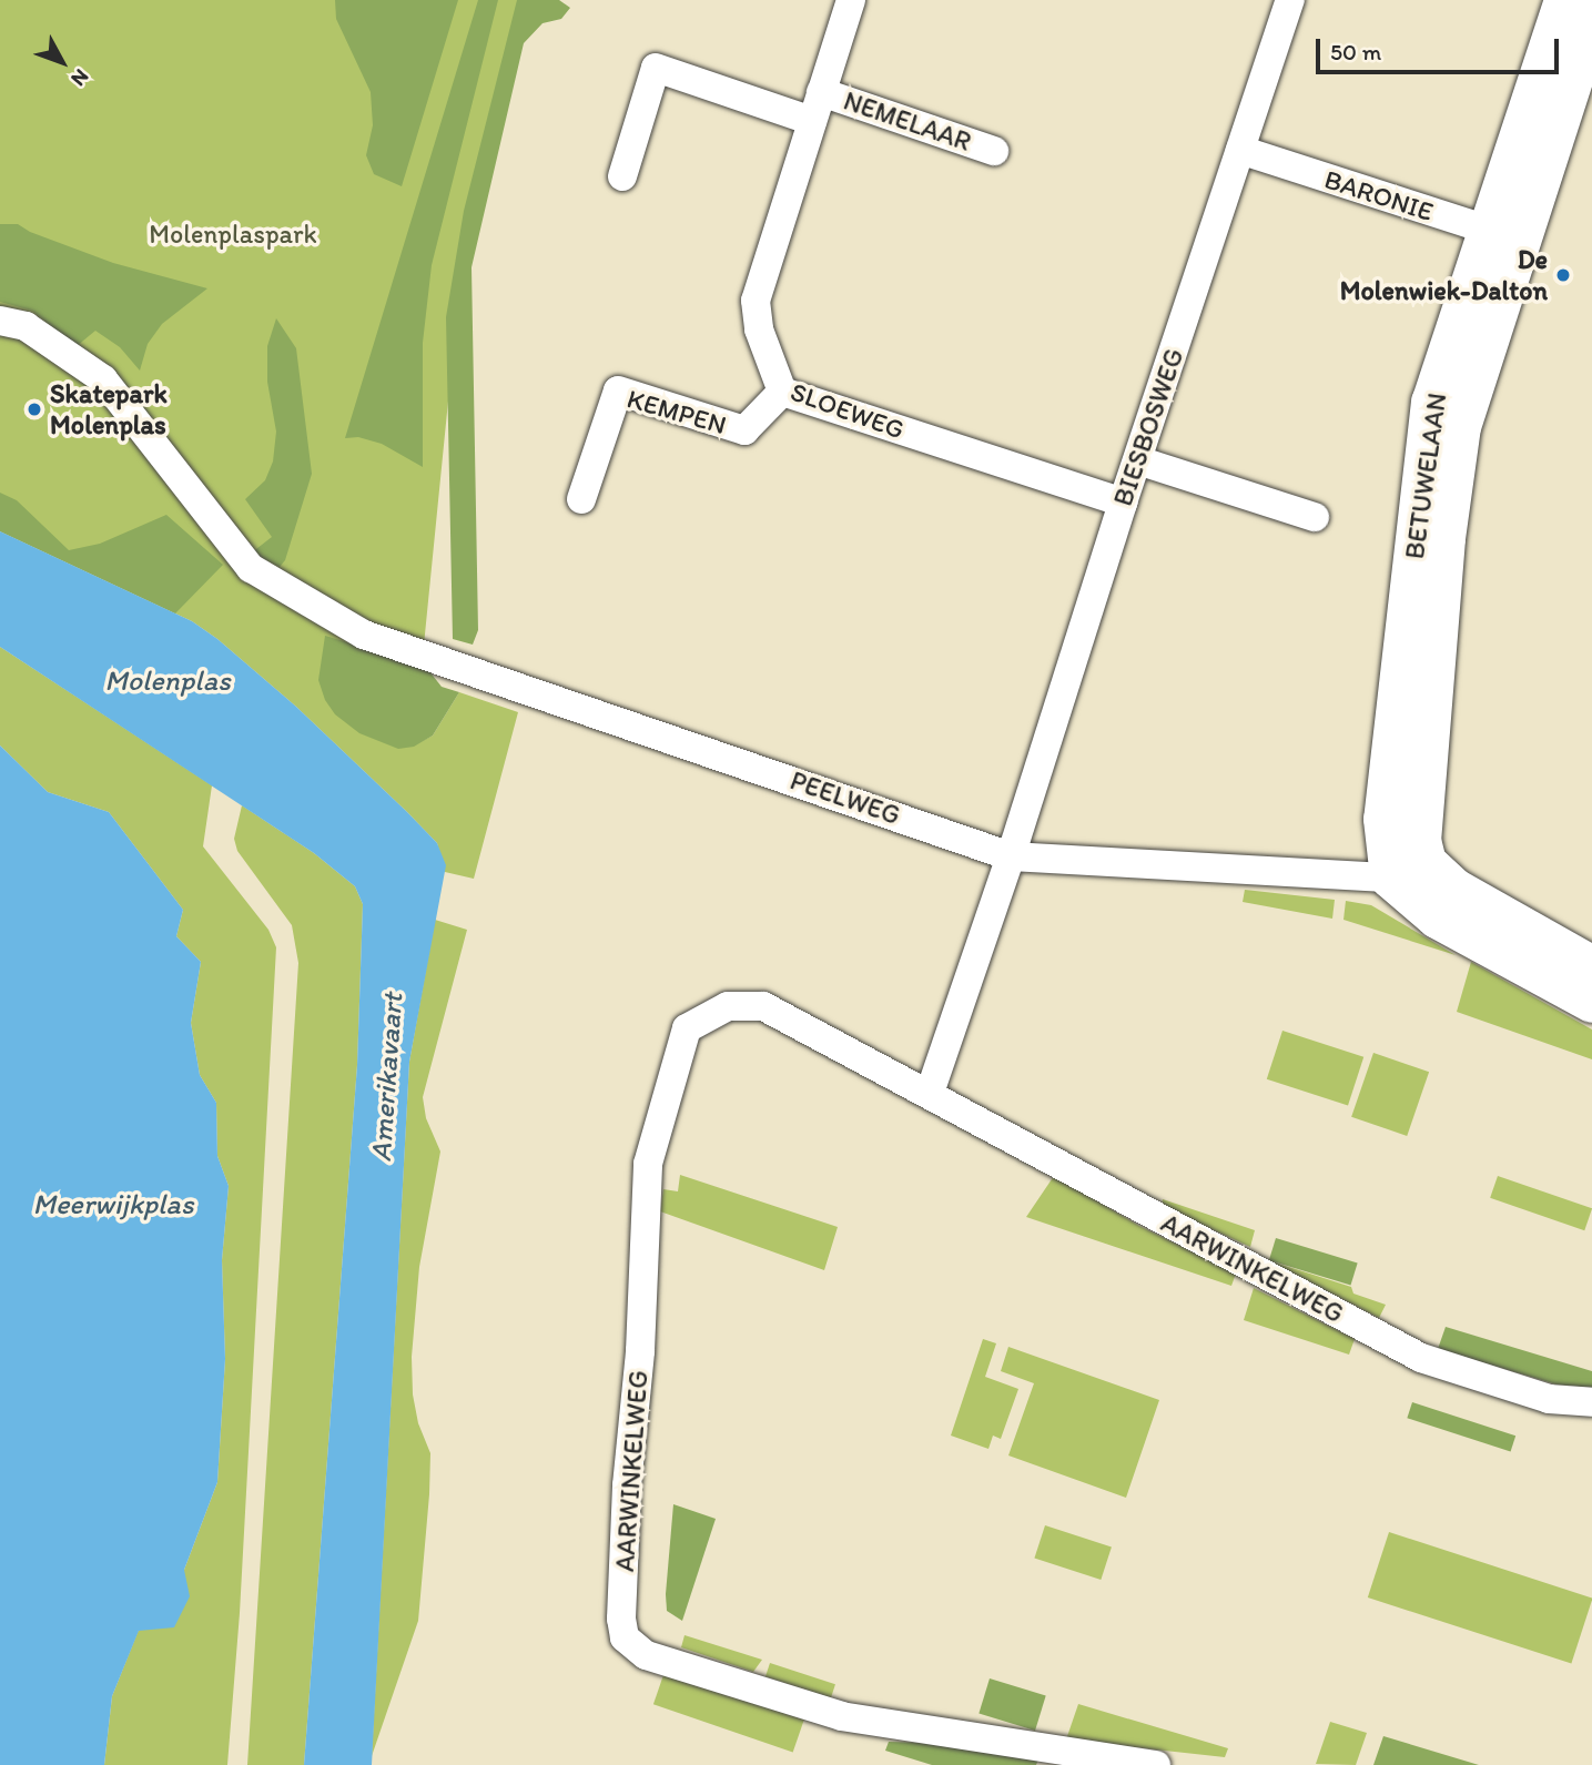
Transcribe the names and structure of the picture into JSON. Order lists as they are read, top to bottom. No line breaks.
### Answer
{"streets":{"street":["NEMELAAR","BARONIE","SLOEWEG","KEMPEN","BIESBOSWEG","BETUWELAAN","PEELWEG","AARWINKELWEG"]},"crossings":[["NEMELAAR","SLOEWEG"],["BARONIE","BIESBOSWEG"],["BARONIE","BETUWELAAN"],["SLOEWEG","KEMPEN"],["SLOEWEG","BIESBOSWEG"],["BIESBOSWEG","PEELWEG"],["BETUWELAAN","PEELWEG"]],"water":["Molenplas","Amerikavaart","Meerwijkplas"],"parks":["Molenplaspark"],"places":["De Molenwiek-Dalton","Skatepark Molenplas"],"scale_bar":"50 m","north":"bottom right"}
